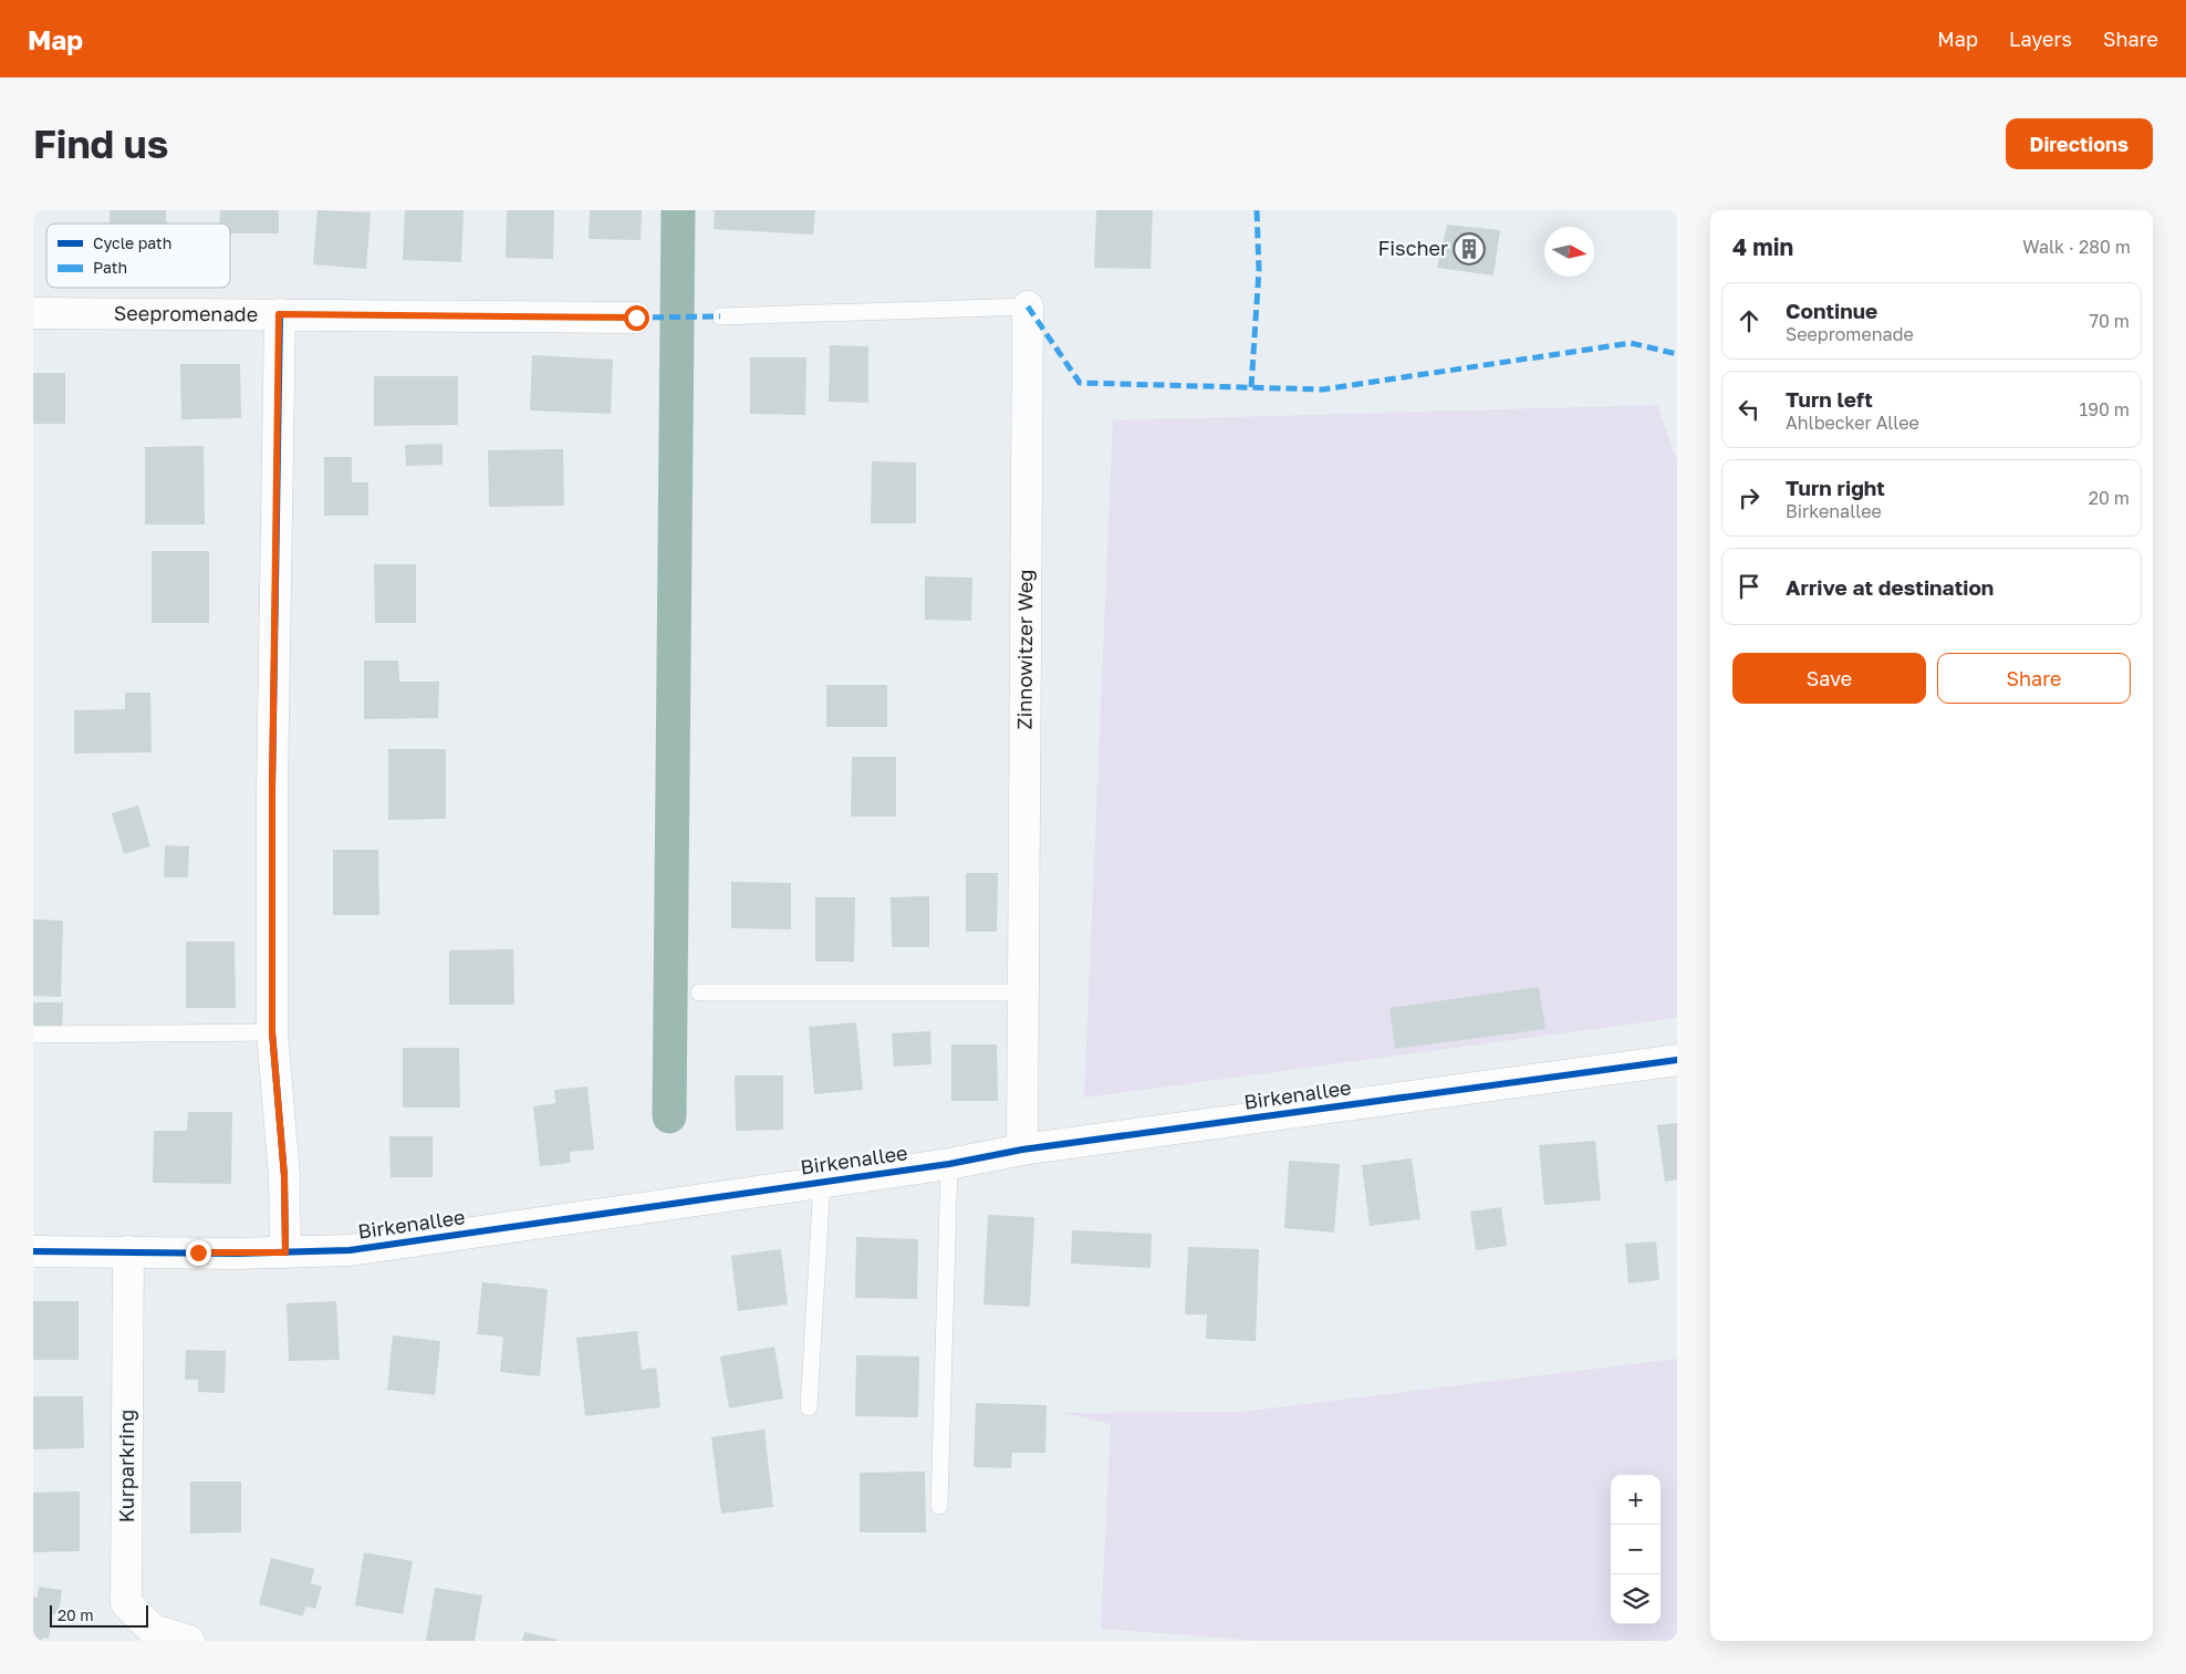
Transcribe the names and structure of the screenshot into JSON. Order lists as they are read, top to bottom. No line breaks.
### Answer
{"streets":{"street":["Seepromenade","Zinnowitzer Weg","Birkenallee","Kurparkring"]},"crossings":[["Zinnowitzer Weg","Birkenallee"],["Birkenallee","Kurparkring"]],"places":{"building":["Fischer"]},"legend":["Cycle path","Path"],"scale_bar":"20 m","north":"right","page":{"header":"Map","nav":["Map","Layers","Share"],"buttons":["Directions",["Save","Share"]],"title":"Find us","heading":["4 min","Walk · 280 m"],"list":[["Continue","Seepromenade","70 m"],["Turn left","Ahlbecker Allee","190 m"],["Turn right","Birkenallee","20 m"],"Arrive at destination"],"map_buttons":["+","−"],"scale":"20 m"}}
